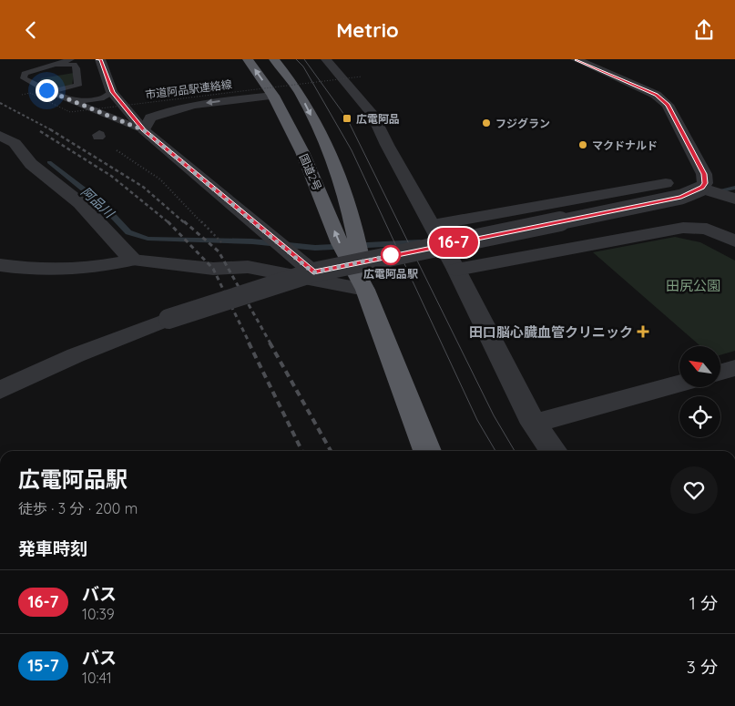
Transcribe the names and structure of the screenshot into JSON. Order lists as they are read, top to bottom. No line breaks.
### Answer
{"streets":{"highway":["国道2号"],"path":["市道阿品駅連絡線"]},"water":["阿品川"],"parks":["田尻公園"],"places":{"transit":["広電阿品"],"other":["フジグラン","マクドナルド","広電阿品駅"],"health":["田口脳心臓血管クリニック"]},"lines":["bus line 16-7"],"north":"top left","page":{"header":"Metrio","on_map":"16-7","heading":[["広電阿品駅","徒歩 · 3 分 · 200 m"],"発車時刻"],"list":[{"mark":"16-7","name":"バス","note":"10:39","value":"1 分"},{"mark":"15-7","name":"バス","note":"10:41","value":"3 分"}]}}
